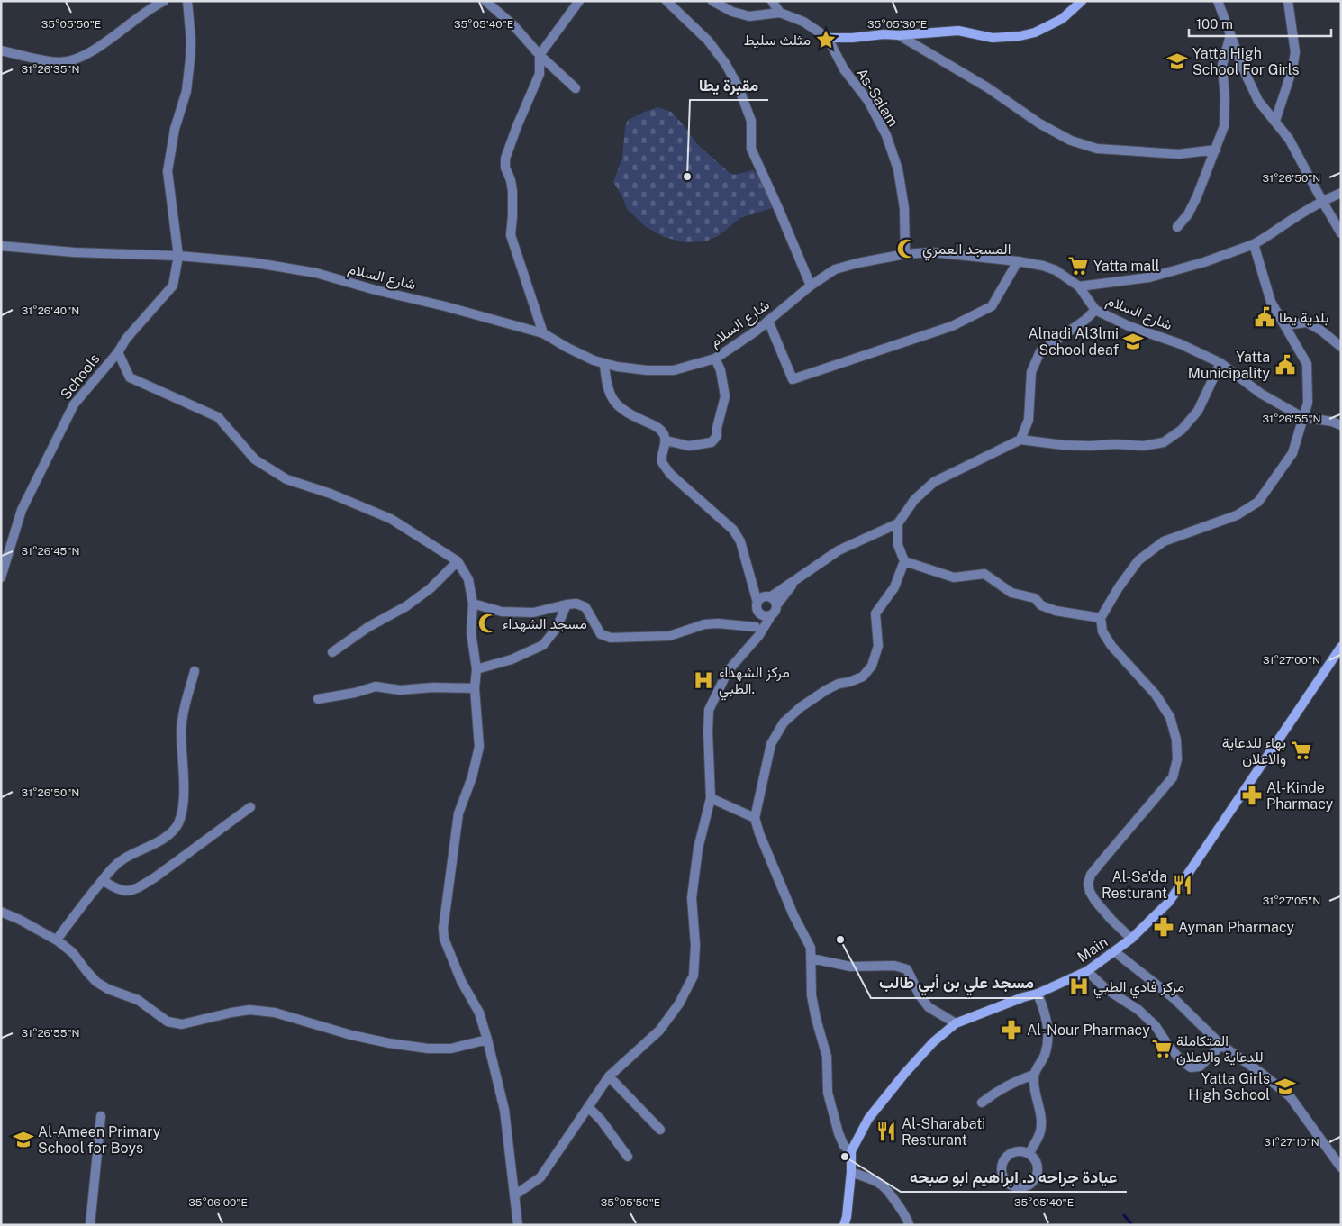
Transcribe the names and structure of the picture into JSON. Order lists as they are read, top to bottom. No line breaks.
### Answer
{"streets":{"main road":["Main"],"street":["As-Salam","شارع السلام","Schools"]},"crossings":[["As-Salam","شارع السلام"],["شارع السلام","Schools"]],"places":{"place":["مثلث سليط"],"school or university":["Yatta High School For Girls","Alnadi Al3lmi School deaf","Yatta Girls High School","Al-Ameen Primary School for Boys"],"other":["مقبرة يطا","مسجد علي بن أبي طالب","عيادة جراحه د. ابراهيم ابو صبحه"],"mosque":["المسجد العمري","مسجد الشهداء"],"supermarket":["Yatta mall","بهاء للدعاية والاعلان","المتكاملة للدعاية والاعلان"],"public building":["بلدية يطا","Yatta Municipality"],"hospital":["مركز الشهداء الطبي.","مركز فادي الطبي"],"pharmacy":["Al-Kinde Pharmacy","Ayman Pharmacy","Al-Nour Pharmacy"],"restaurant":["Al-Sa'da Resturant","Al-Sharabati Resturant"]},"scale_bar":"100 m","coordinates":["35°05'50\"E","35°05'40\"E","35°05'30\"E","31°26'35\"N","31°26'50\"N","31°26'40\"N","31°26'55\"N","31°26'45\"N","31°27'00\"N","31°27'05\"N","31°27'10\"N","35°06'00\"E"]}
